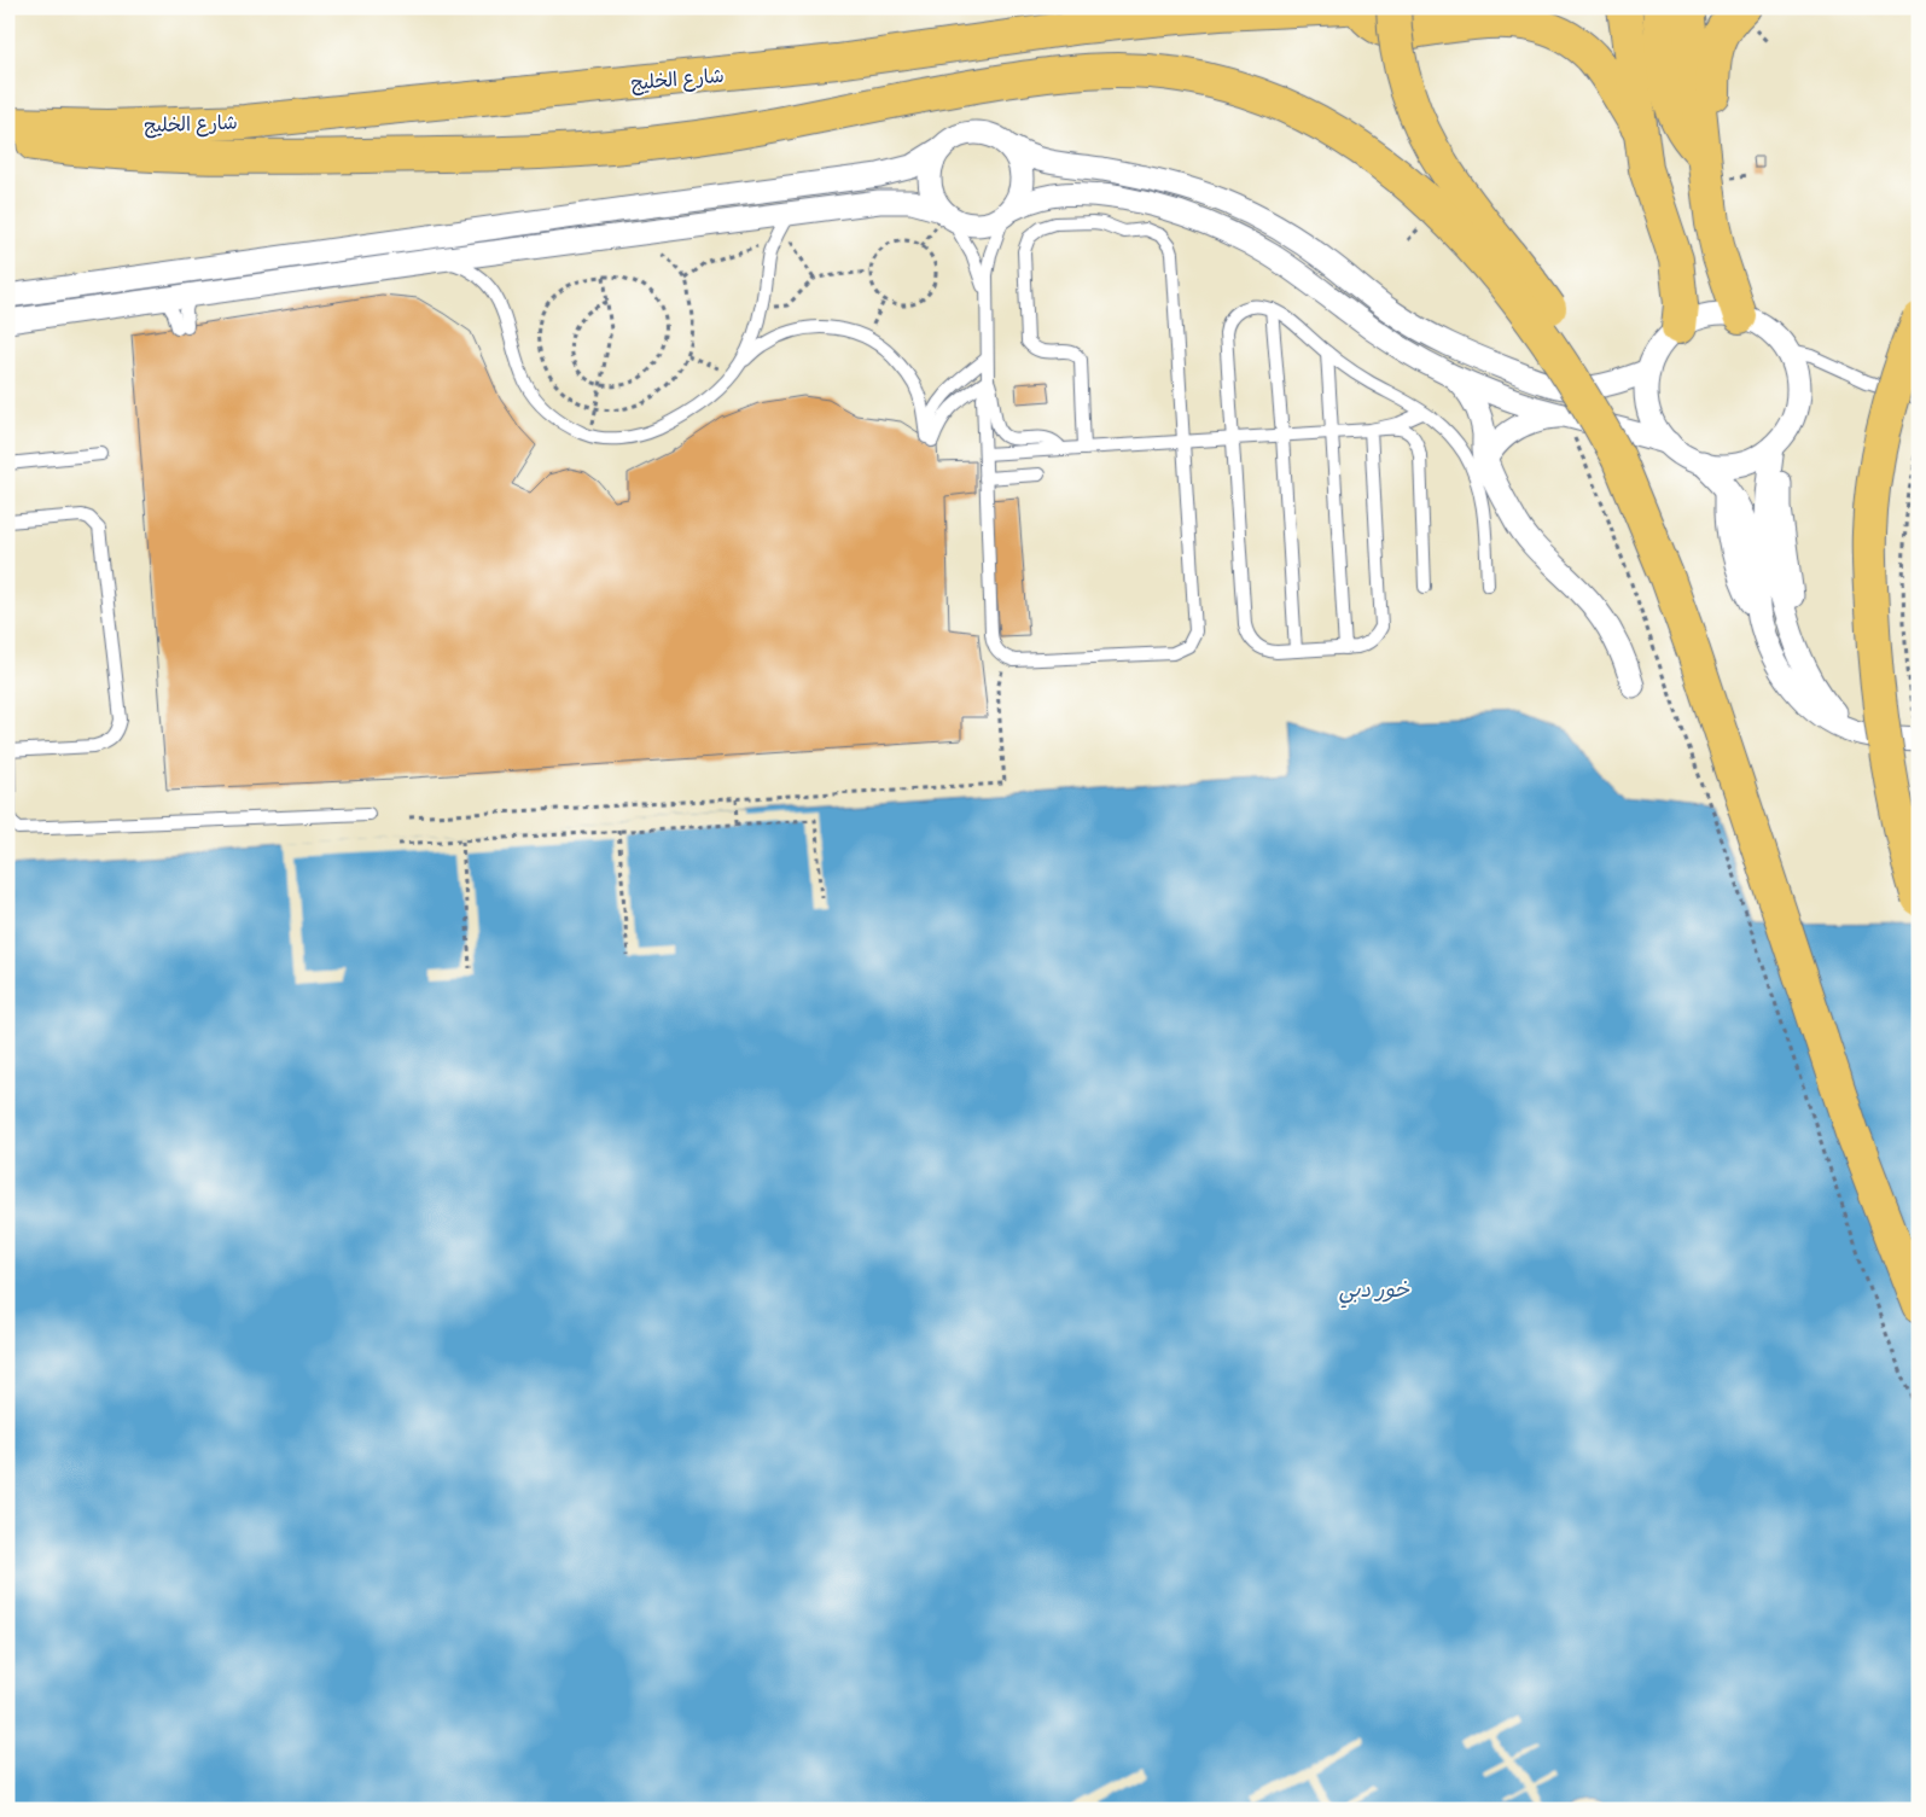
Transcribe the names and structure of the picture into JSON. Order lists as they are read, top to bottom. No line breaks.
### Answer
{"streets":{"main road":["شارع الخليج"]},"water":["خور دبي"]}
